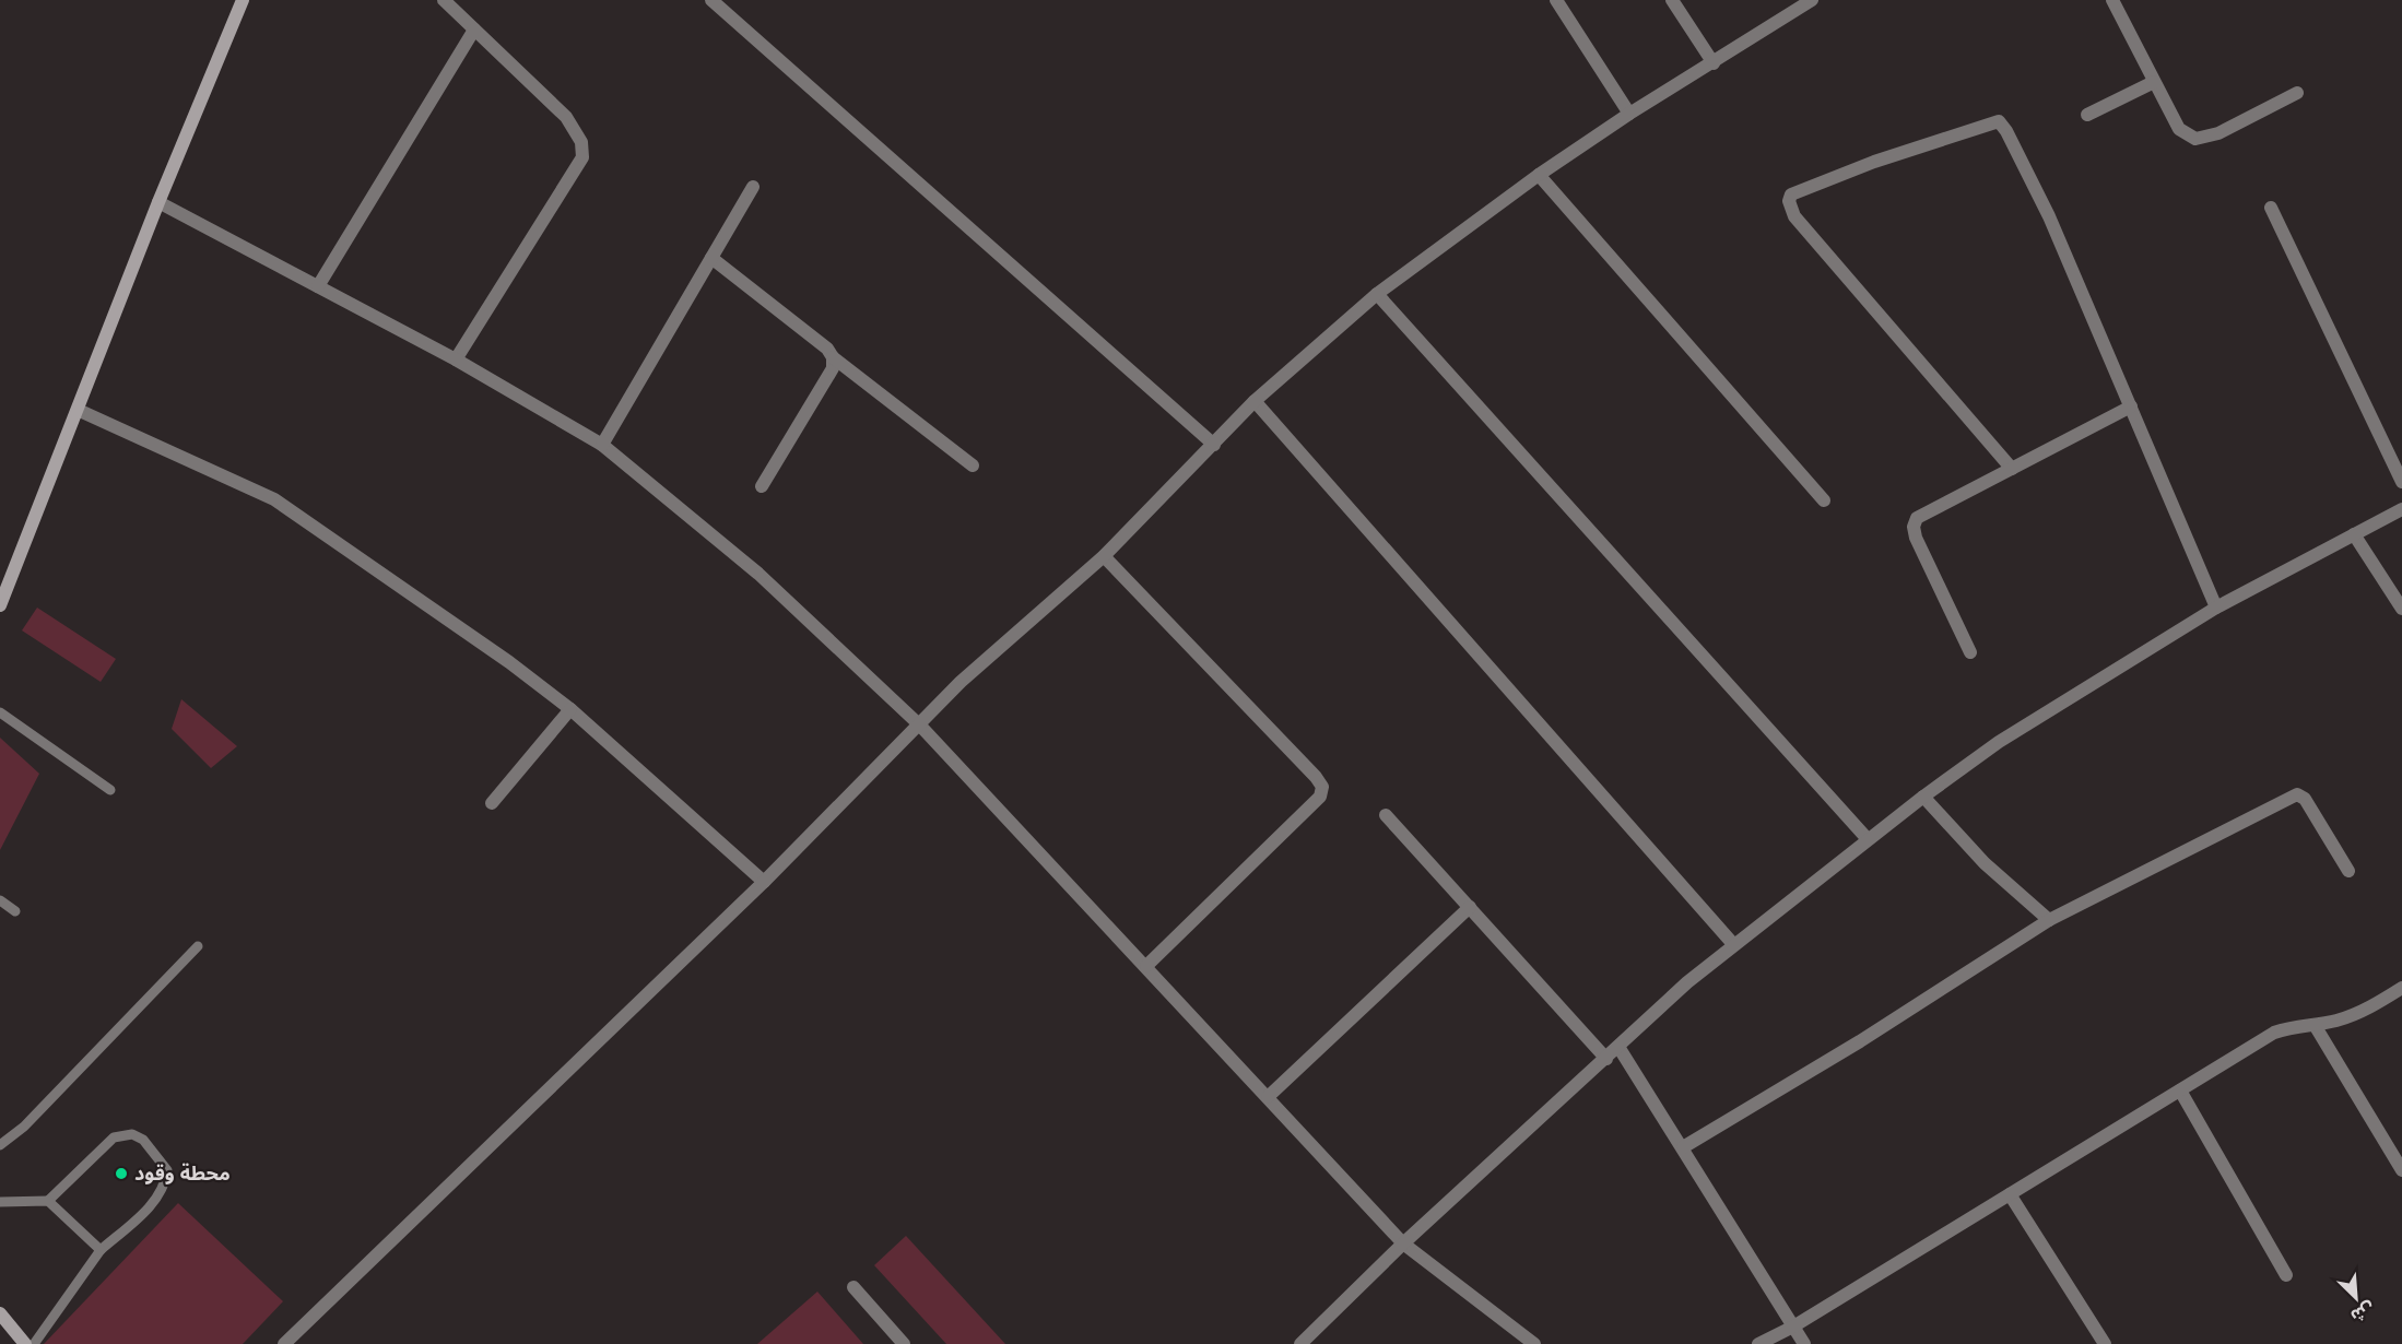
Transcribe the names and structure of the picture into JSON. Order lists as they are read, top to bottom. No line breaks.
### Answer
{"places":["محطة وقود"],"north":"bottom right"}
